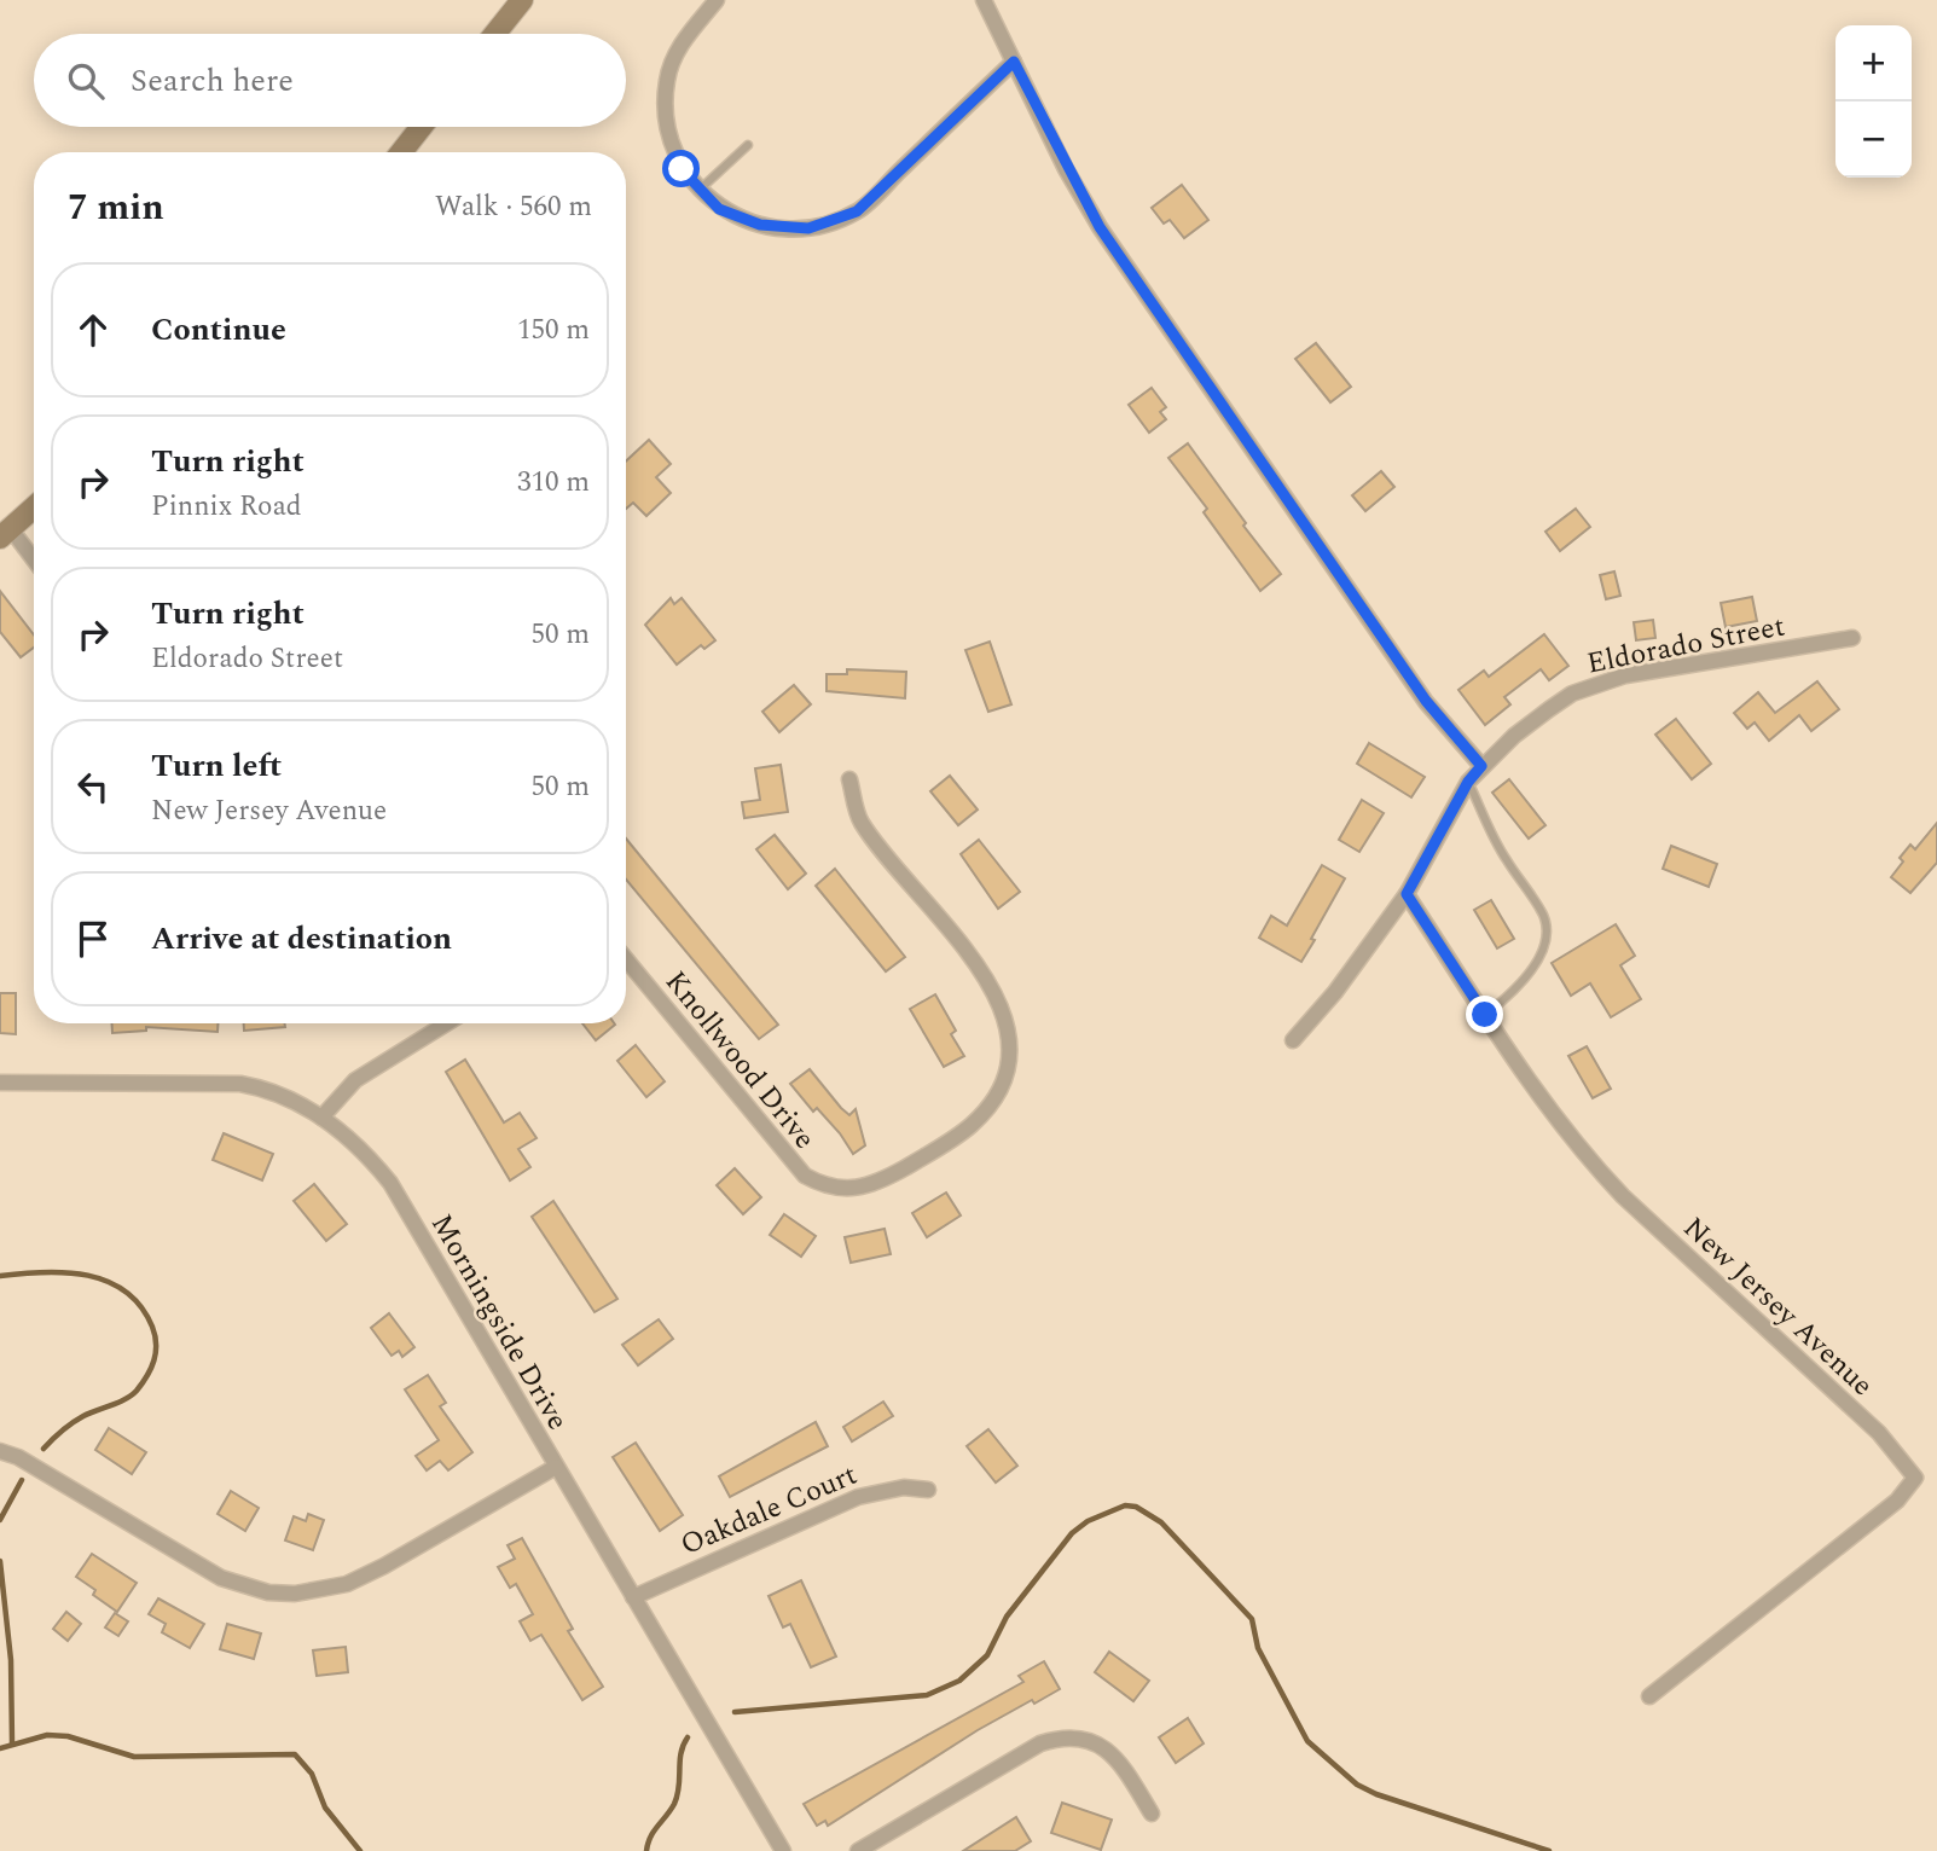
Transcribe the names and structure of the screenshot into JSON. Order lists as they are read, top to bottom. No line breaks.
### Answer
{"streets":{"street":["Eldorado Street","Knollwood Drive","New Jersey Avenue","Morningside Drive","Oakdale Court"]},"crossings":[["Eldorado Street","New Jersey Avenue"],["Morningside Drive","Oakdale Court"]],"page":{"map_buttons":["+","−"],"search":"Search here","heading":["7 min","Walk · 560 m"],"list":[["Continue","150 m"],["Turn right","Pinnix Road","310 m"],["Turn right","Eldorado Street","50 m"],["Turn left","New Jersey Avenue","50 m"],"Arrive at destination"]}}
